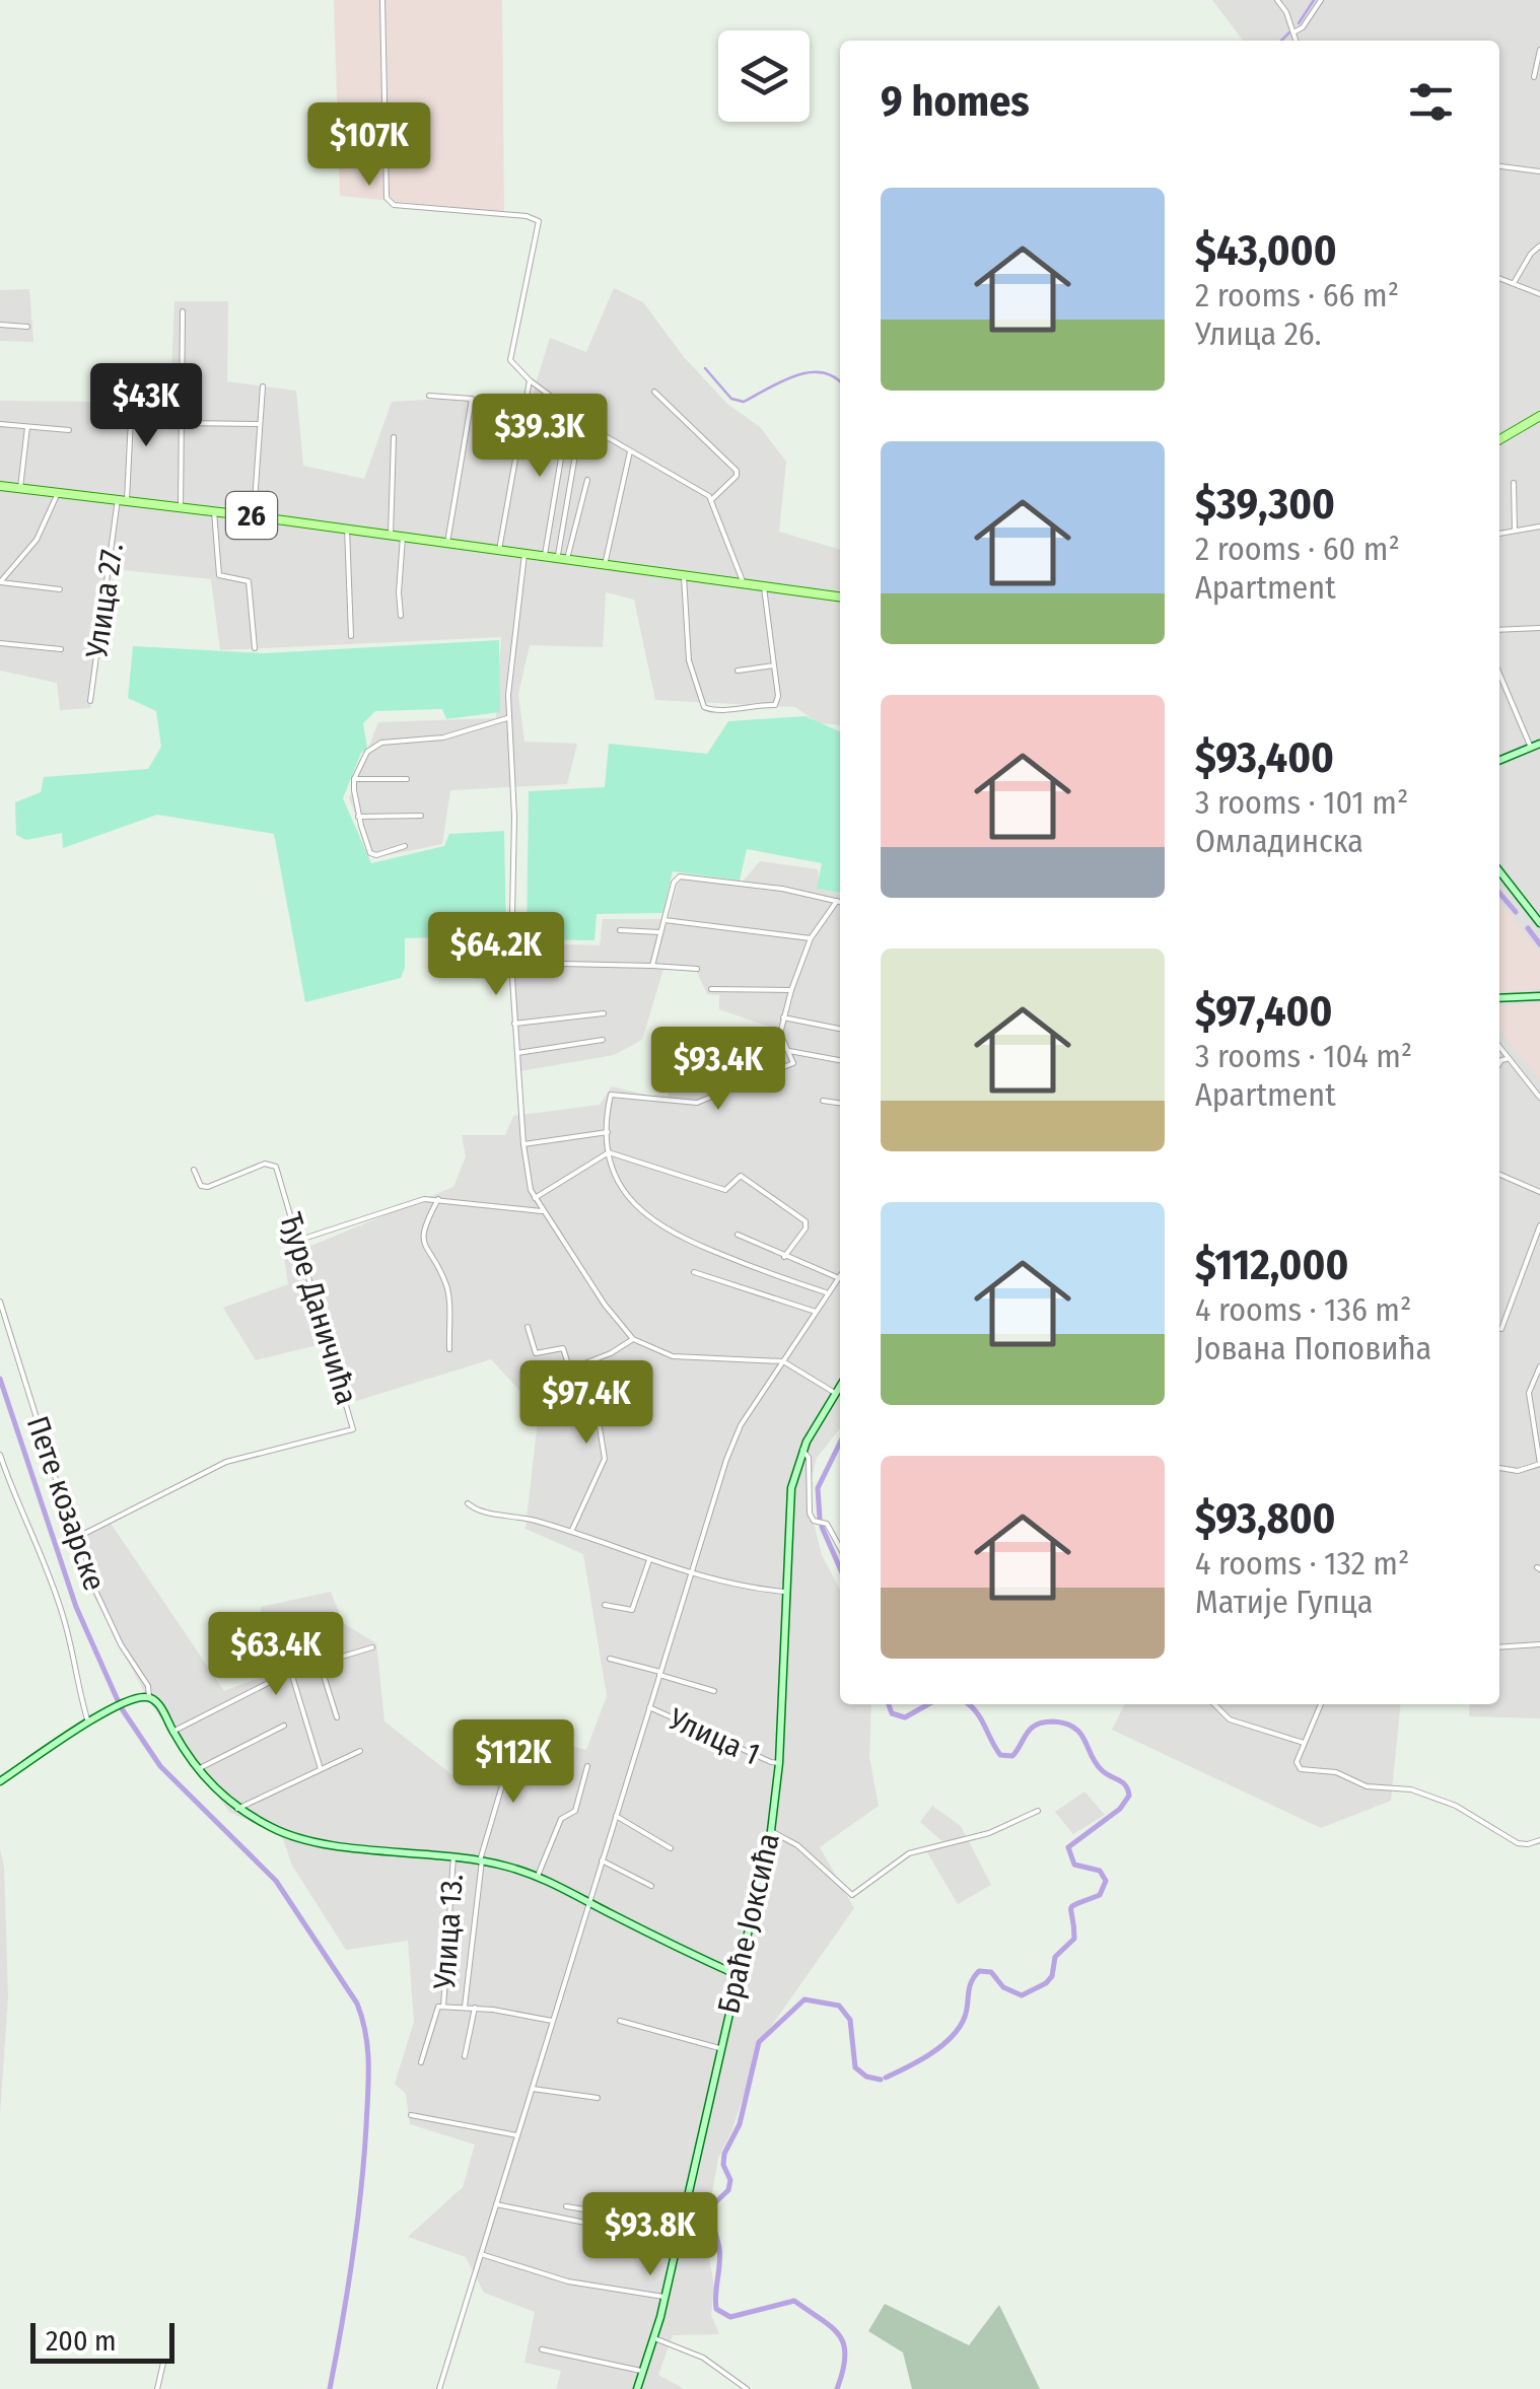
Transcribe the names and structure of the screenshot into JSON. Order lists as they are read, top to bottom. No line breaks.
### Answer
{"streets":{"main road":["26","Браће Јоксића"],"street":["Улица 27.","Ђуре Даничића","Пете козарске","Улица 1","Улица 13."]},"crossings":[["26","Улица 27."],["Ђуре Даничића","Пете козарске"],["Улица 1","Браће Јоксића"]],"scale_bar":"200 m","page":{"heading":"9 homes","price":["$107K","$43K","$39.3K","$64.2K","$93.4K","$97.4K","$63.4K","$112K","$93.8K"],"list":[{"name":"$43,000","note":"2 rooms · 66 m² · Улица 26."},{"name":"$39,300","note":"2 rooms · 60 m² · Apartment"},{"name":"$93,400","note":"3 rooms · 101 m² · Омладинска"},{"name":"$97,400","note":"3 rooms · 104 m² · Apartment"},{"name":"$112,000","note":"4 rooms · 136 m² · Јована Поповића"},{"name":"$93,800","note":"4 rooms · 132 m² · Матије Гупца"}],"scale":"200 m"}}
